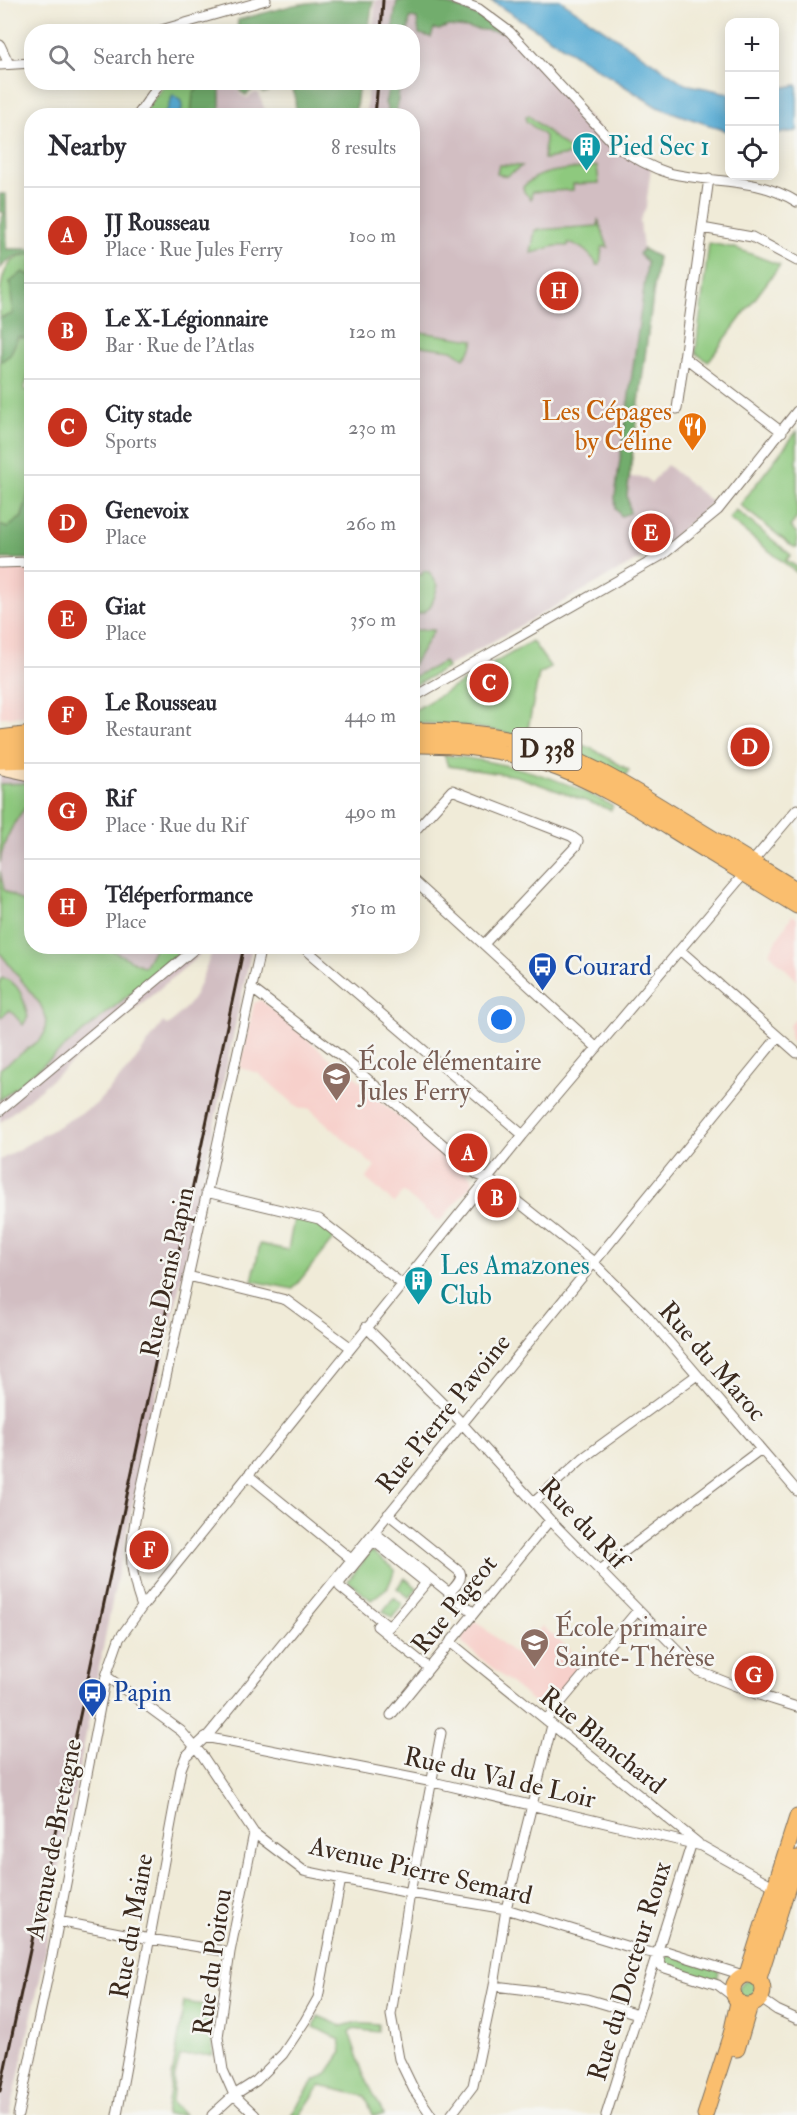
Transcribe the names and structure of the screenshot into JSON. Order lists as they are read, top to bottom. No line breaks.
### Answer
{"streets":{"main road":["D 338"],"street":["Rue Denis Papin","Rue du Maroc","Rue Pierre Pavoine","Rue du Rif","Rue Pageot","Rue Blanchard","Rue du Val de Loir","Avenue de Bretagne","Avenue Pierre Semard","Rue du Maine","Rue du Poitou","Rue du Docteur Roux"]},"crossings":[["D 338","Avenue de Bretagne"],["Rue Denis Papin","Rue du Maroc"],["Rue Denis Papin","Avenue de Bretagne"],["Rue du Maroc","Rue Pierre Pavoine"],["Rue du Maroc","Avenue de Bretagne"],["Rue Pierre Pavoine","Rue du Rif"],["Rue Pierre Pavoine","Rue du Val de Loir"],["Rue Pierre Pavoine","Avenue Pierre Semard"],["Rue Pierre Pavoine","Rue du Maine"],["Rue du Rif","Rue Pageot"],["Rue du Rif","Avenue de Bretagne"],["Rue Pageot","Rue Blanchard"],["Rue Blanchard","Rue du Val de Loir"],["Rue Blanchard","Rue du Docteur Roux"],["Rue du Val de Loir","Rue du Docteur Roux"],["Avenue de Bretagne","Avenue Pierre Semard"],["Avenue Pierre Semard","Rue du Maine"],["Avenue Pierre Semard","Rue du Poitou"],["Avenue Pierre Semard","Rue du Docteur Roux"]],"places":{"building":["Pied Sec 1","Les Amazones Club"],"restaurant":["Les Cépages by Céline"],"bus stop":["Courard","Papin"],"school or university":["École élémentaire Jules Ferry","École primaire Sainte-Thérèse"]},"page":{"map_buttons":["+","−"],"search":"Search here","heading":["Nearby","8 results"],"list":[{"mark":"A","name":"JJ Rousseau","note":"Place · Rue Jules Ferry","value":"100 m"},{"mark":"B","name":"Le X-Légionnaire","note":"Bar · Rue de l'Atlas","value":"120 m"},{"mark":"C","name":"City stade","note":"Sports","value":"230 m"},{"mark":"D","name":"Genevoix","note":"Place","value":"260 m"},{"mark":"E","name":"Giat","note":"Place","value":"350 m"},{"mark":"F","name":"Le Rousseau","note":"Restaurant","value":"440 m"},{"mark":"G","name":"Rif","note":"Place · Rue du Rif","value":"490 m"},{"mark":"H","name":"Téléperformance","note":"Place","value":"510 m"}],"pins":["H","E","C","D","A","B","F","G"]}}
